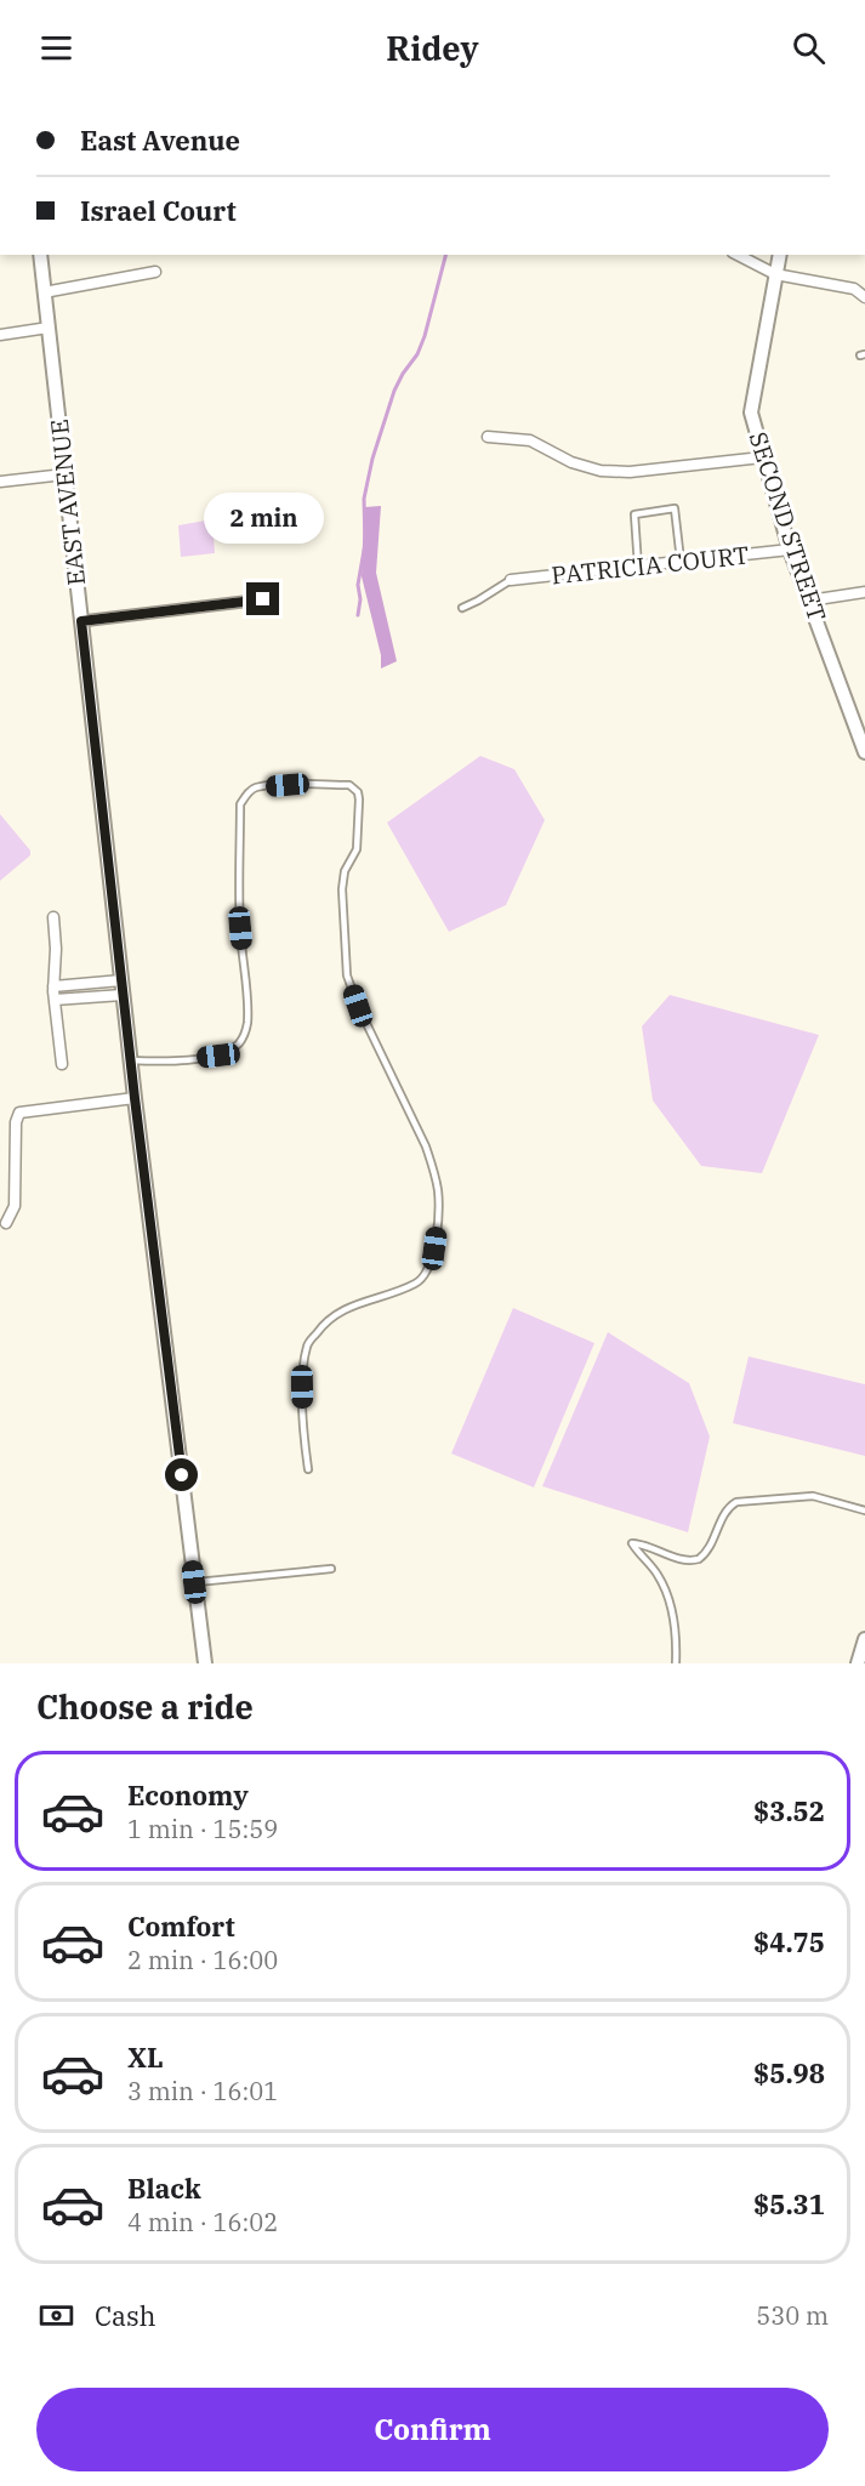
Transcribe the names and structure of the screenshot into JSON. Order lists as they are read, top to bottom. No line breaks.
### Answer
{"streets":{"street":["EAST AVENUE","SECOND STREET","PATRICIA COURT"]},"crossings":[["SECOND STREET","PATRICIA COURT"]],"page":{"header":"Ridey","banner":["East Avenue","Israel Court"],"bubble":"2 min","heading":"Choose a ride","list":[{"name":"Economy","note":"1 min · 15:59","value":"$3.52"},{"name":"Comfort","note":"2 min · 16:00","value":"$4.75"},{"name":"XL","note":"3 min · 16:01","value":"$5.98"},{"name":"Black","note":"4 min · 16:02","value":"$5.31"}],"pay":["Cash","530 m"],"buttons":"Confirm"}}
